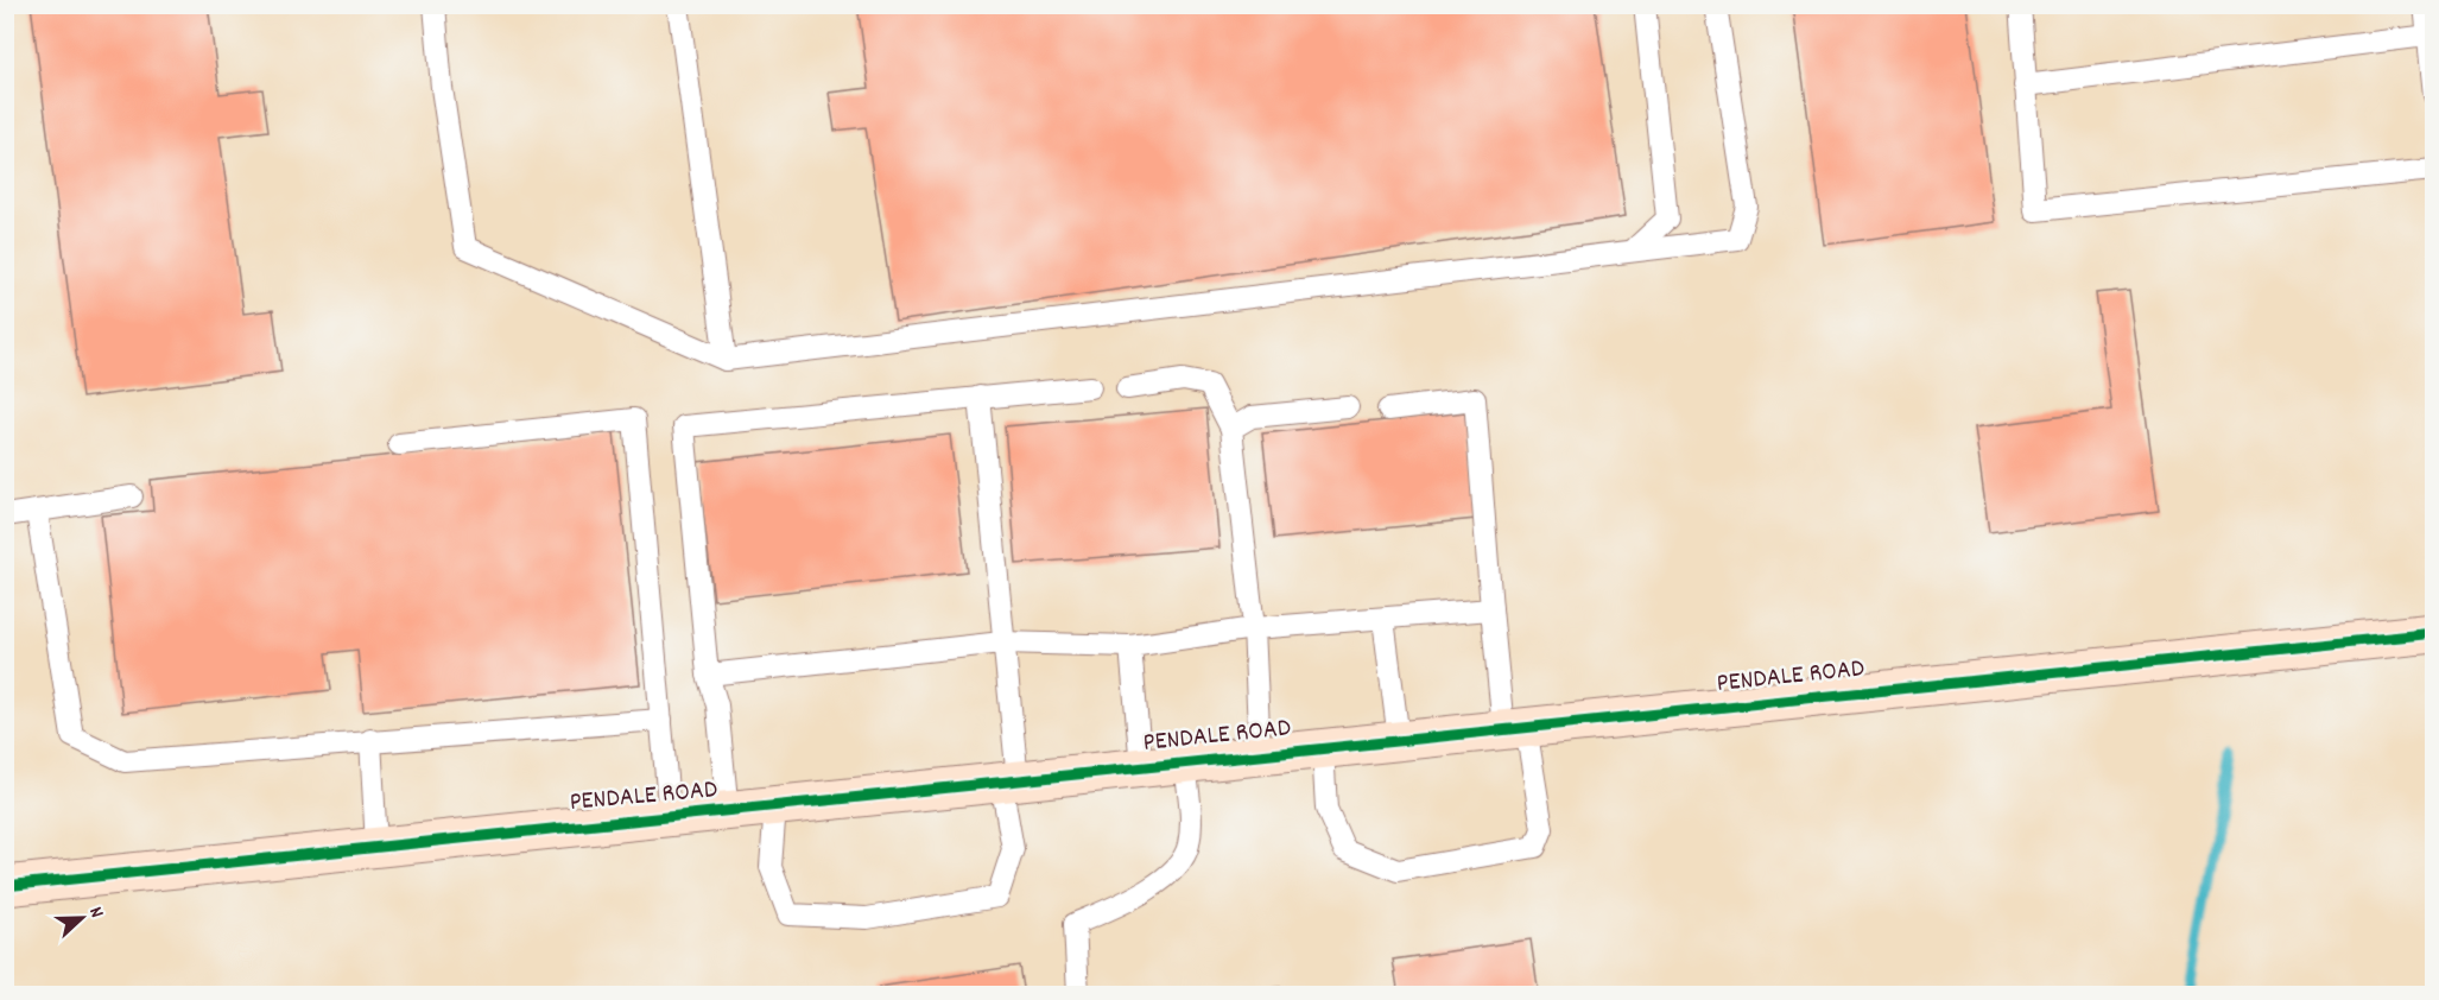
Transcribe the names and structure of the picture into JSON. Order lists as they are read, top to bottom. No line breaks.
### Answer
{"streets":{"street":["PENDALE ROAD"]},"north":"right"}
